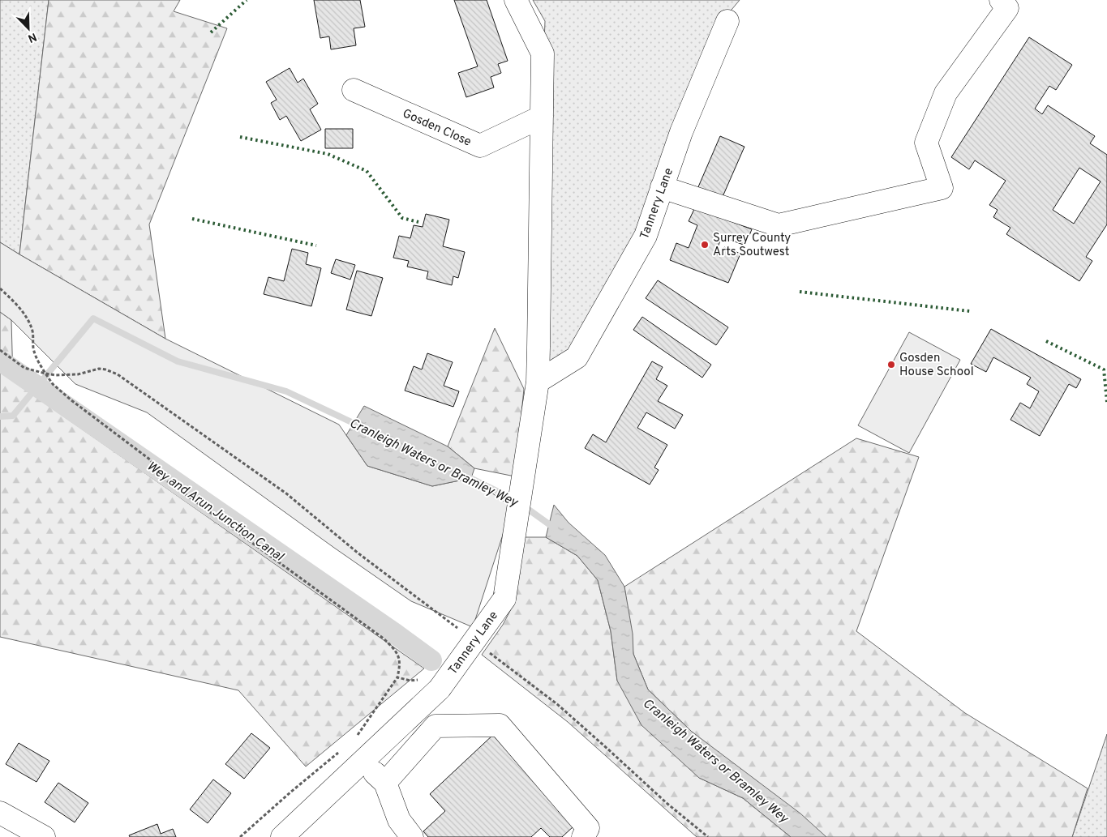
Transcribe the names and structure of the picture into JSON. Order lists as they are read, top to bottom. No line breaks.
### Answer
{"streets":{"street":["Gosden Close","Tannery Lane"]},"crossings":[["Gosden Close","Tannery Lane"]],"water":["Cranleigh Waters or Bramley Wey","Wey and Arun Junction Canal"],"places":["Surrey County Arts Soutwest","Gosden House School"],"north":"bottom right"}
